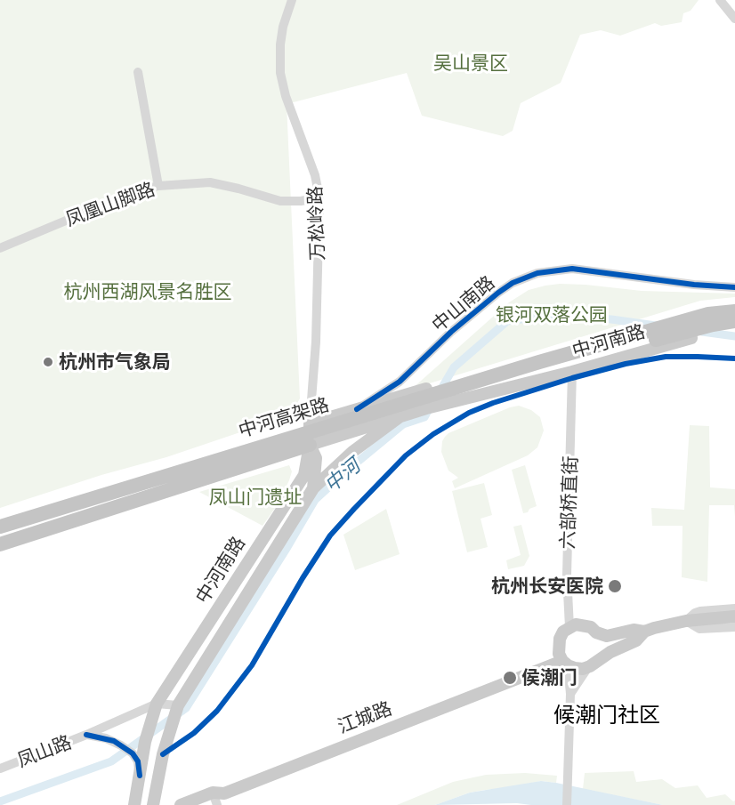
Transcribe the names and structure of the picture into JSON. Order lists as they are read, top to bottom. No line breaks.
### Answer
{"streets":{"highway":["中河高架路"],"main road":["中河南路","江城路"],"street":["凤凰山脚路","万松岭路","中山南路","六部桥直街","凤山路"]},"crossings":[["凤凰山脚路","万松岭路"],["万松岭路","中河南路"],["中山南路","中河南路"],["中河南路","六部桥直街"],["中河南路","凤山路"],["六部桥直街","江城路"]],"districts":["候潮门社区"],"water":["中河"],"parks":["吴山景区","杭州西湖风景名胜区","银河双落公园","凤山门遗址"],"places":["杭州市气象局","杭州长安医院","侯潮门"]}
